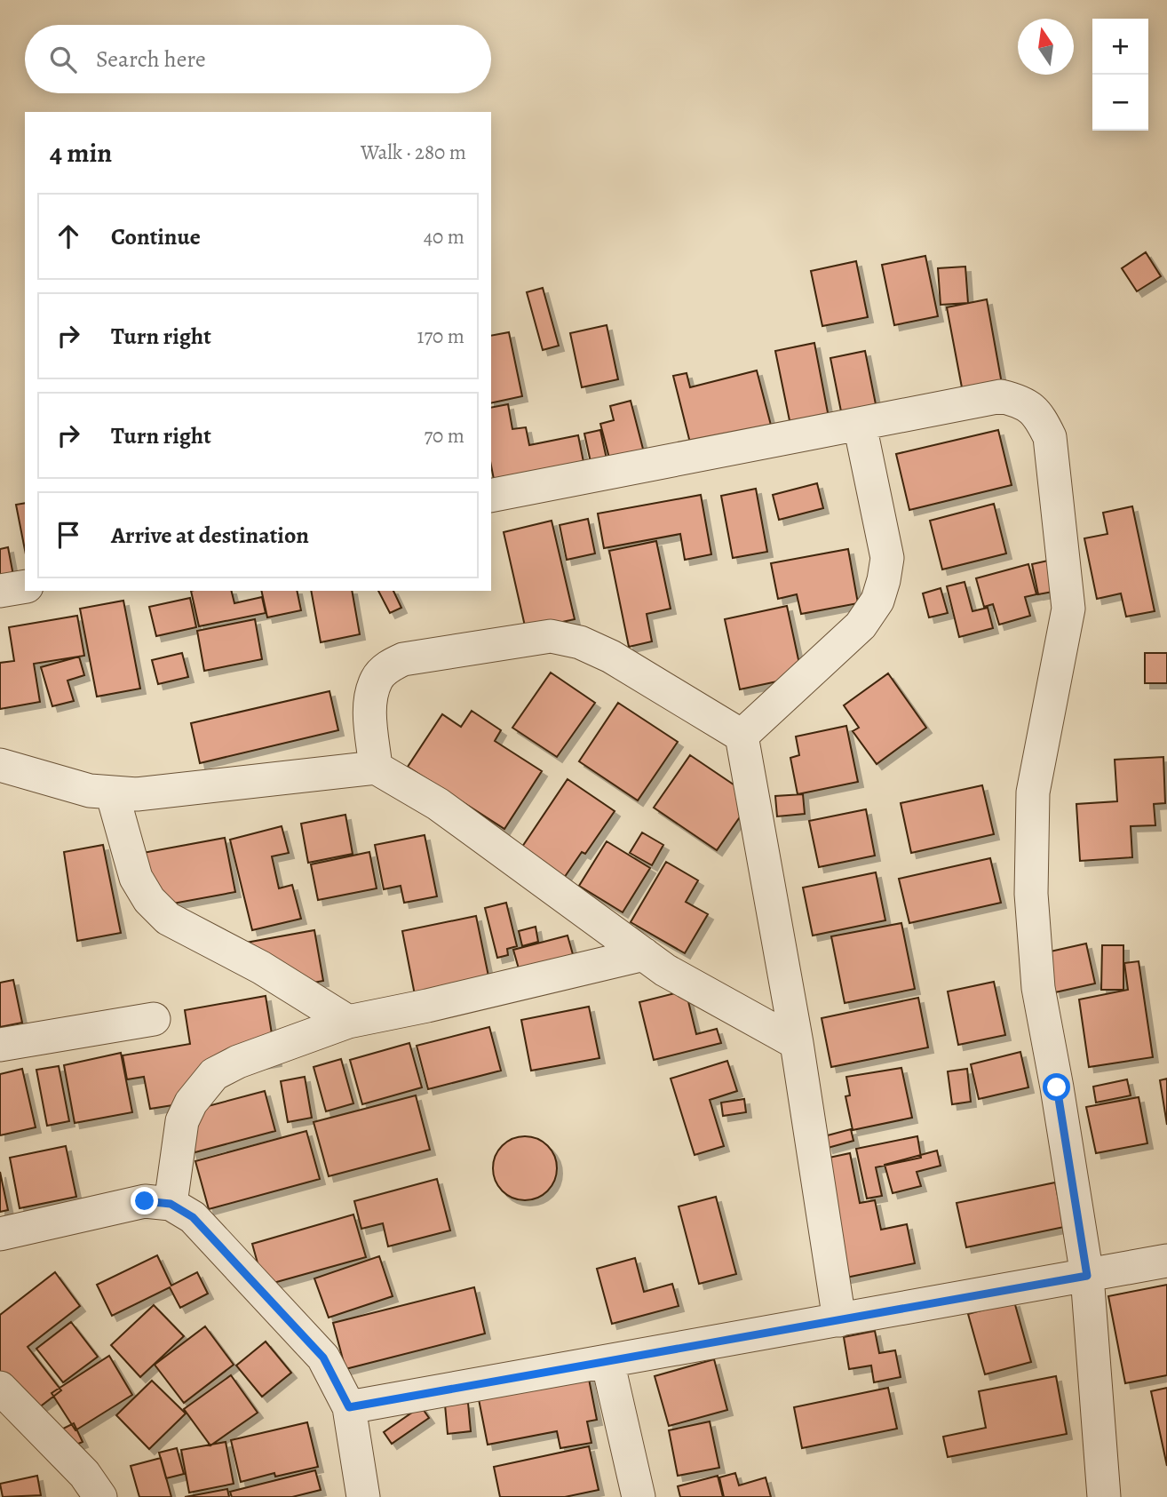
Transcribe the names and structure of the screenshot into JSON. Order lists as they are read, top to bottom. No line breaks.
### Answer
{"north":"top","page":{"map_buttons":["+","−"],"search":"Search here","heading":["4 min","Walk · 280 m"],"list":[["Continue","40 m"],["Turn right","170 m"],["Turn right","70 m"],"Arrive at destination"]}}
